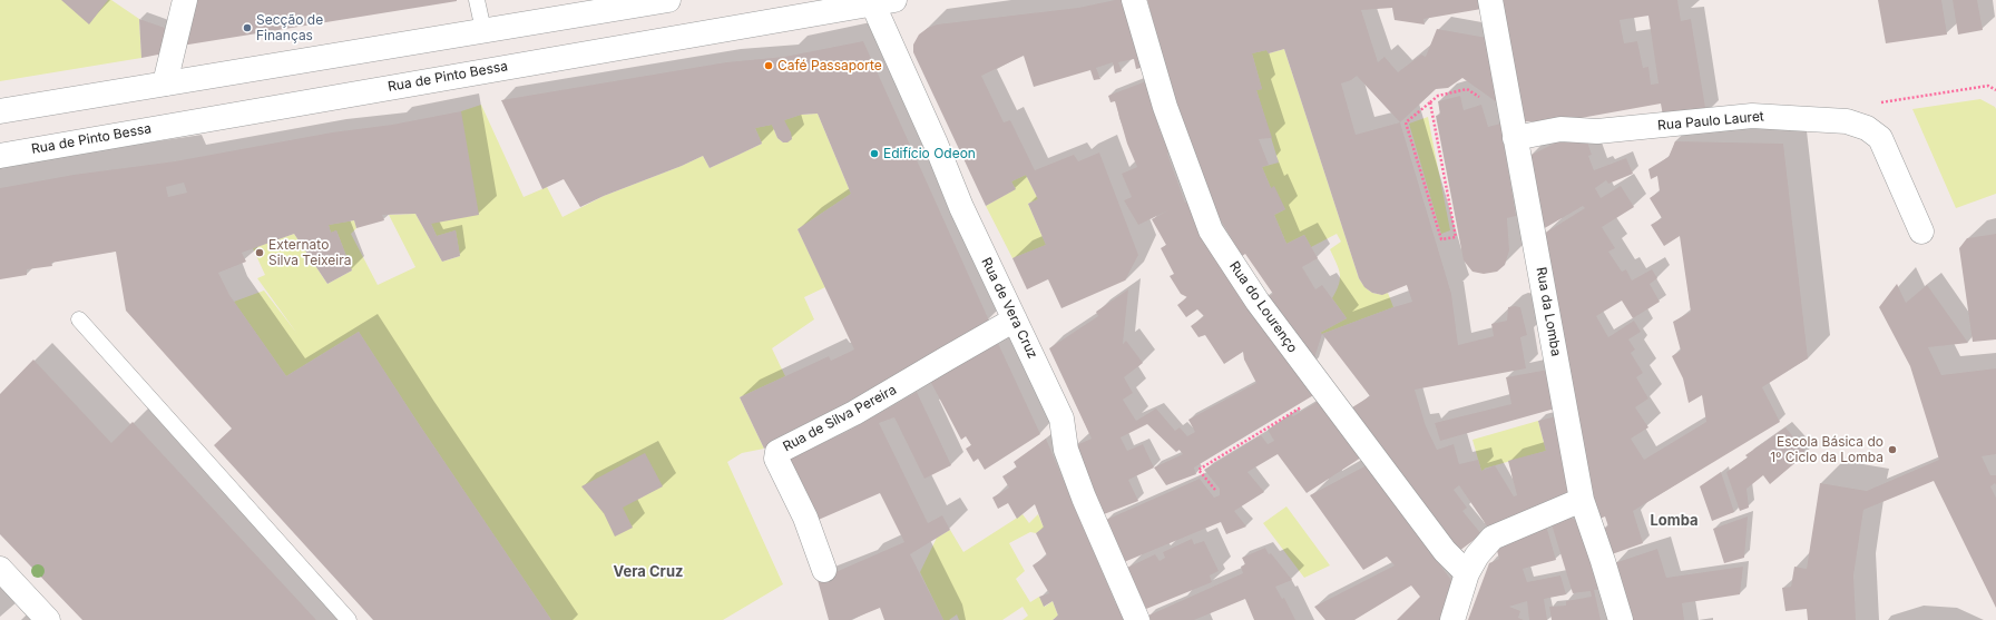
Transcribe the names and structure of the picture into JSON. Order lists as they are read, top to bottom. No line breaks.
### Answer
{"streets":{"street":["Rua de Pinto Bessa","Rua Paulo Lauret","Rua do Lourenço","Rua de Vera Cruz","Rua da Lomba","Rua de Silva Pereira"]},"crossings":[["Rua de Pinto Bessa","Rua de Vera Cruz"],["Rua Paulo Lauret","Rua da Lomba"],["Rua de Vera Cruz","Rua de Silva Pereira"]],"districts":["Lomba","Vera Cruz"],"places":["Secção de Finanças","Café Passaporte","Edifício Odeon","Externato Silva Teixeira","Escola Básica do 1º Ciclo da Lomba"]}
